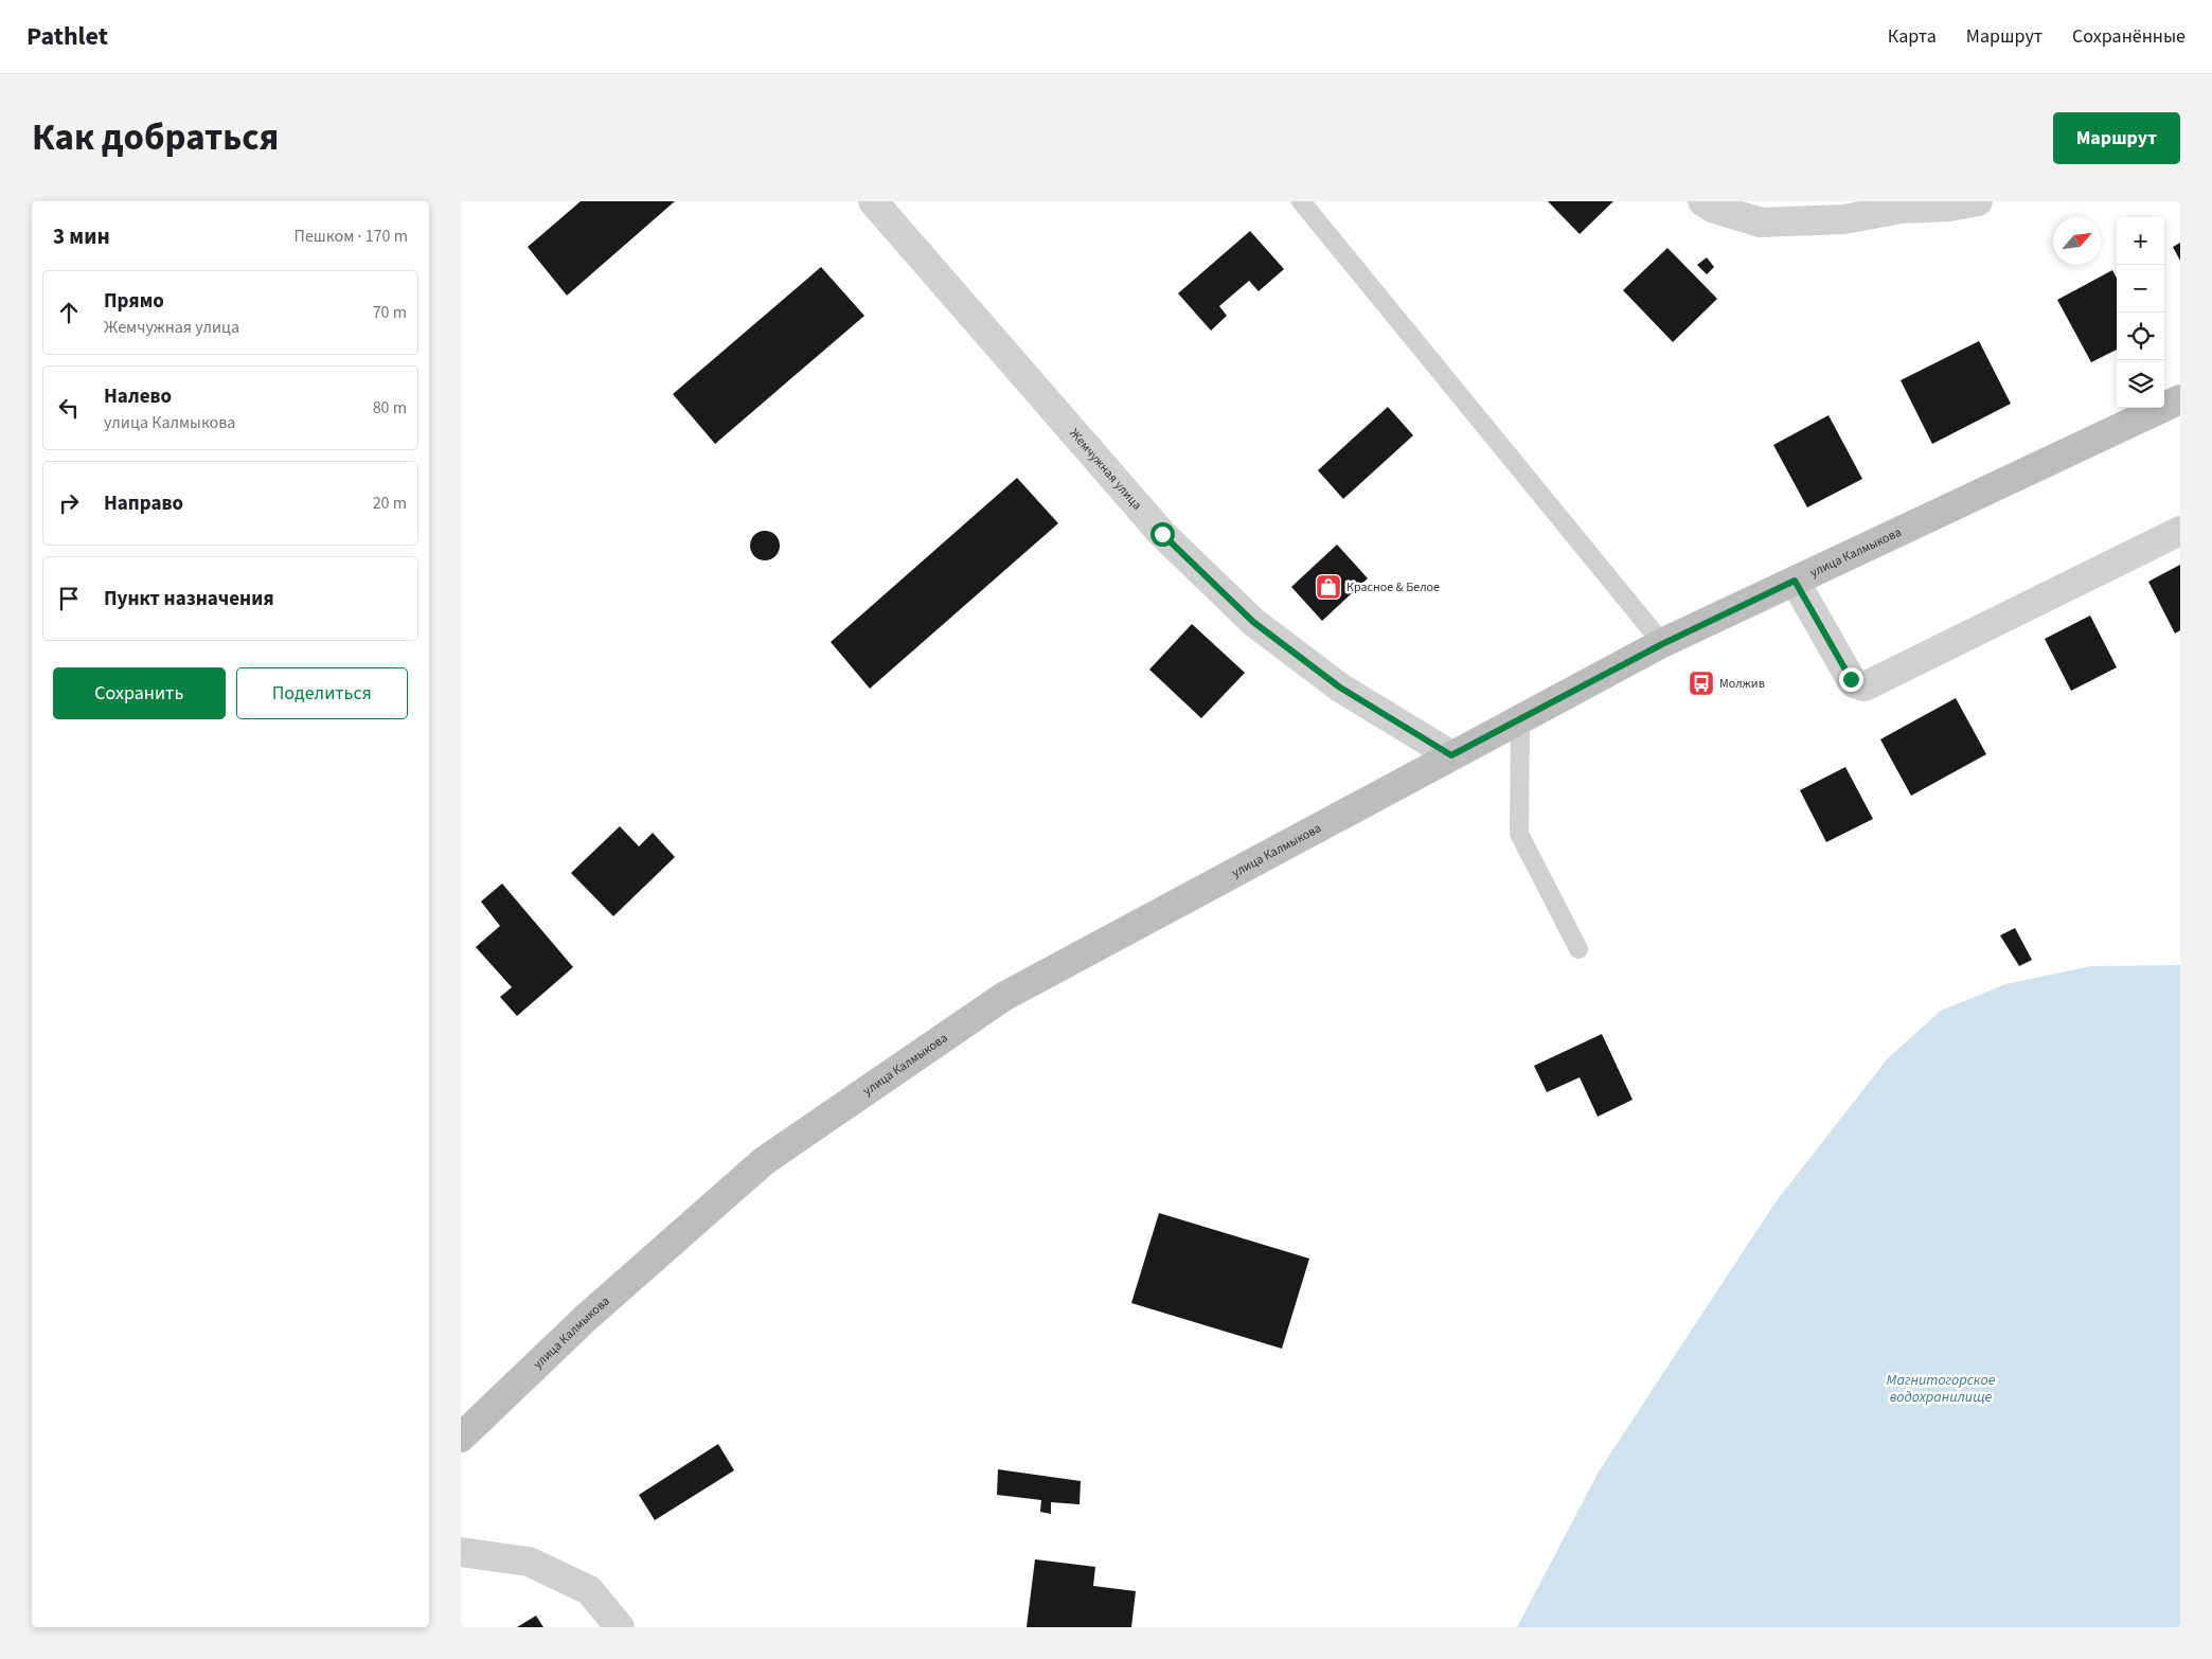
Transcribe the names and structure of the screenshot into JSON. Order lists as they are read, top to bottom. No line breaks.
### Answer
{"streets":{"main road":["улица Калмыкова"],"street":["Жемчужная улица"]},"crossings":[["Жемчужная улица","улица Калмыкова"]],"water":["Магнитогорское водохранилище"],"places":{"shop":["Красное & Белое"],"bus stop":["Молжив"]},"north":"top right","page":{"header":"Pathlet","nav":["Карта","Маршрут","Сохранённые"],"title":"Как добраться","buttons":["Маршрут",["Сохранить","Поделиться"]],"heading":["3 мин","Пешком · 170 m"],"map_buttons":["+","−"],"list":[["Прямо","Жемчужная улица","70 m"],["Налево","улица Калмыкова","80 m"],["Направо","20 m"],"Пункт назначения"]}}
